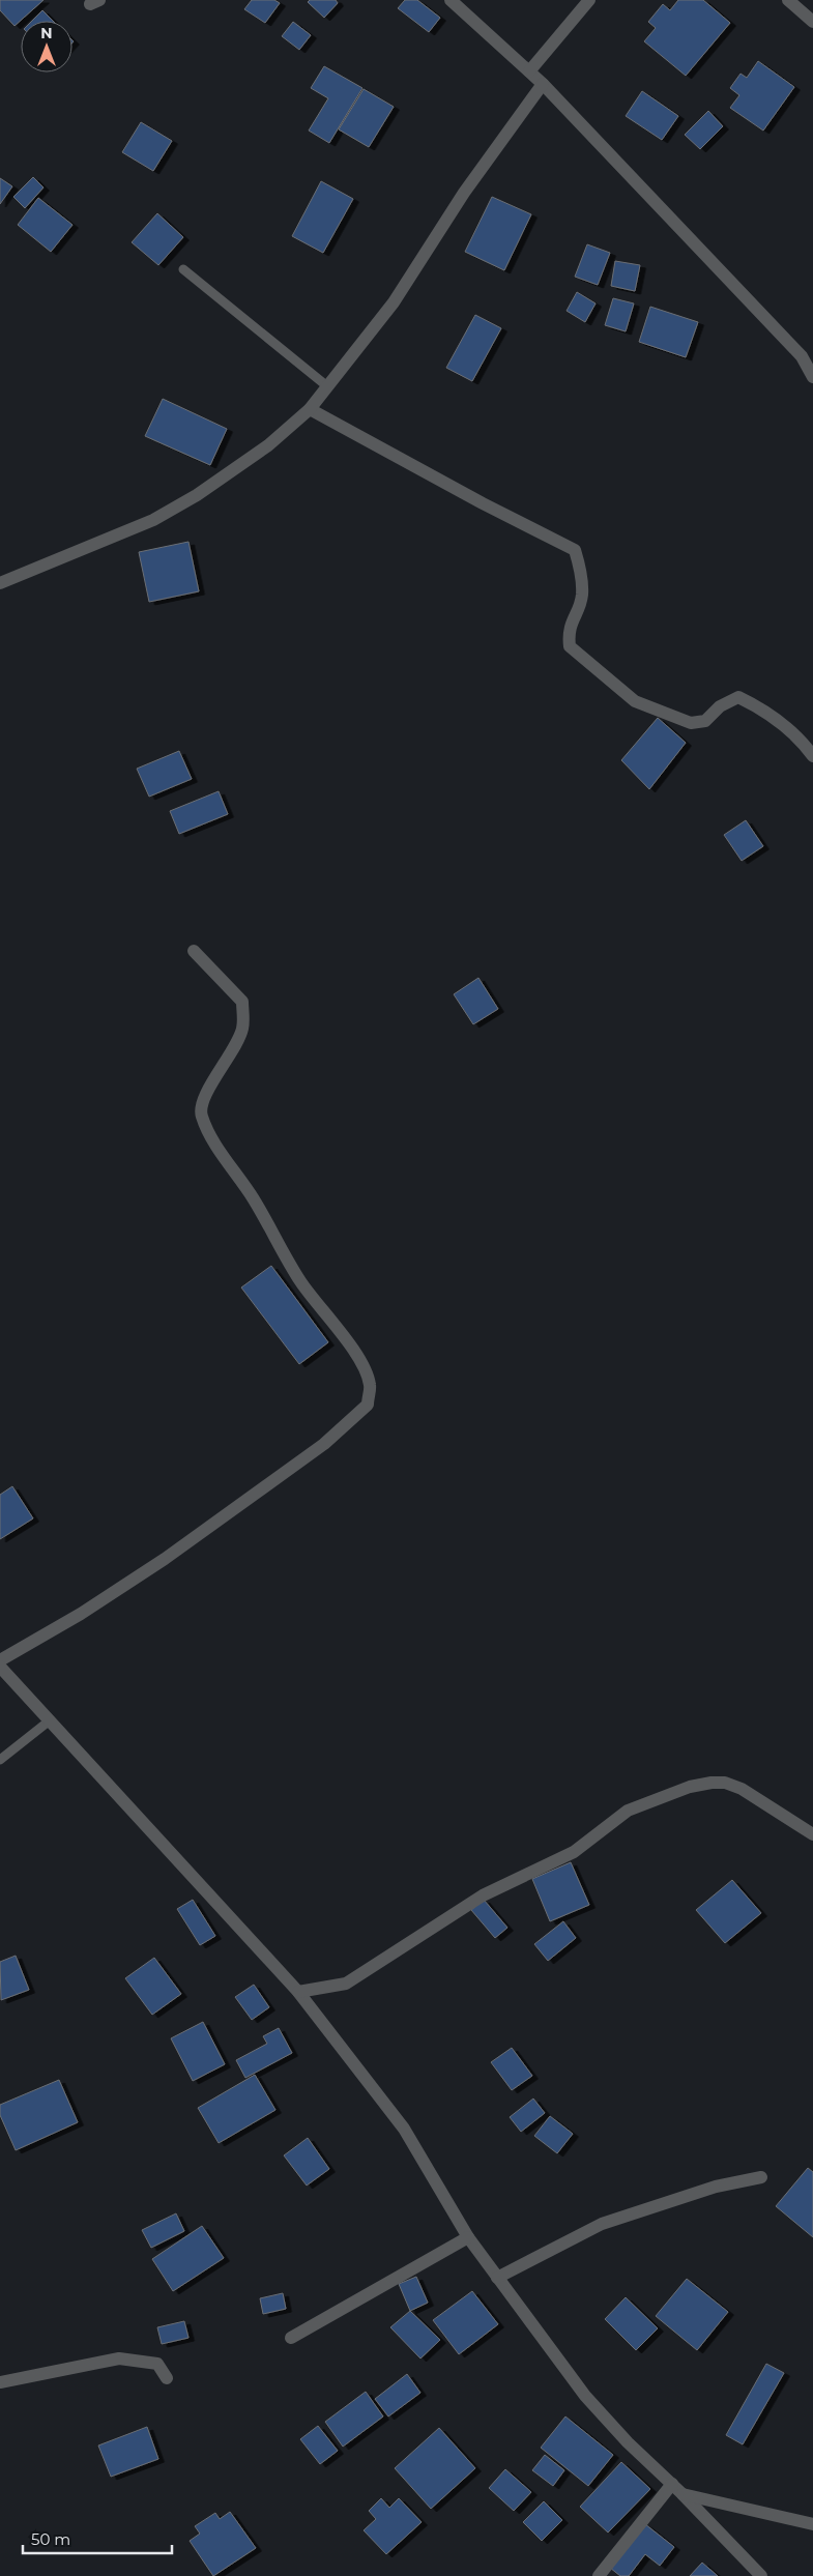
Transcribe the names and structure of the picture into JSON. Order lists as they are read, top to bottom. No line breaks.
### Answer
{"scale_bar":"50 m","north":"top"}
